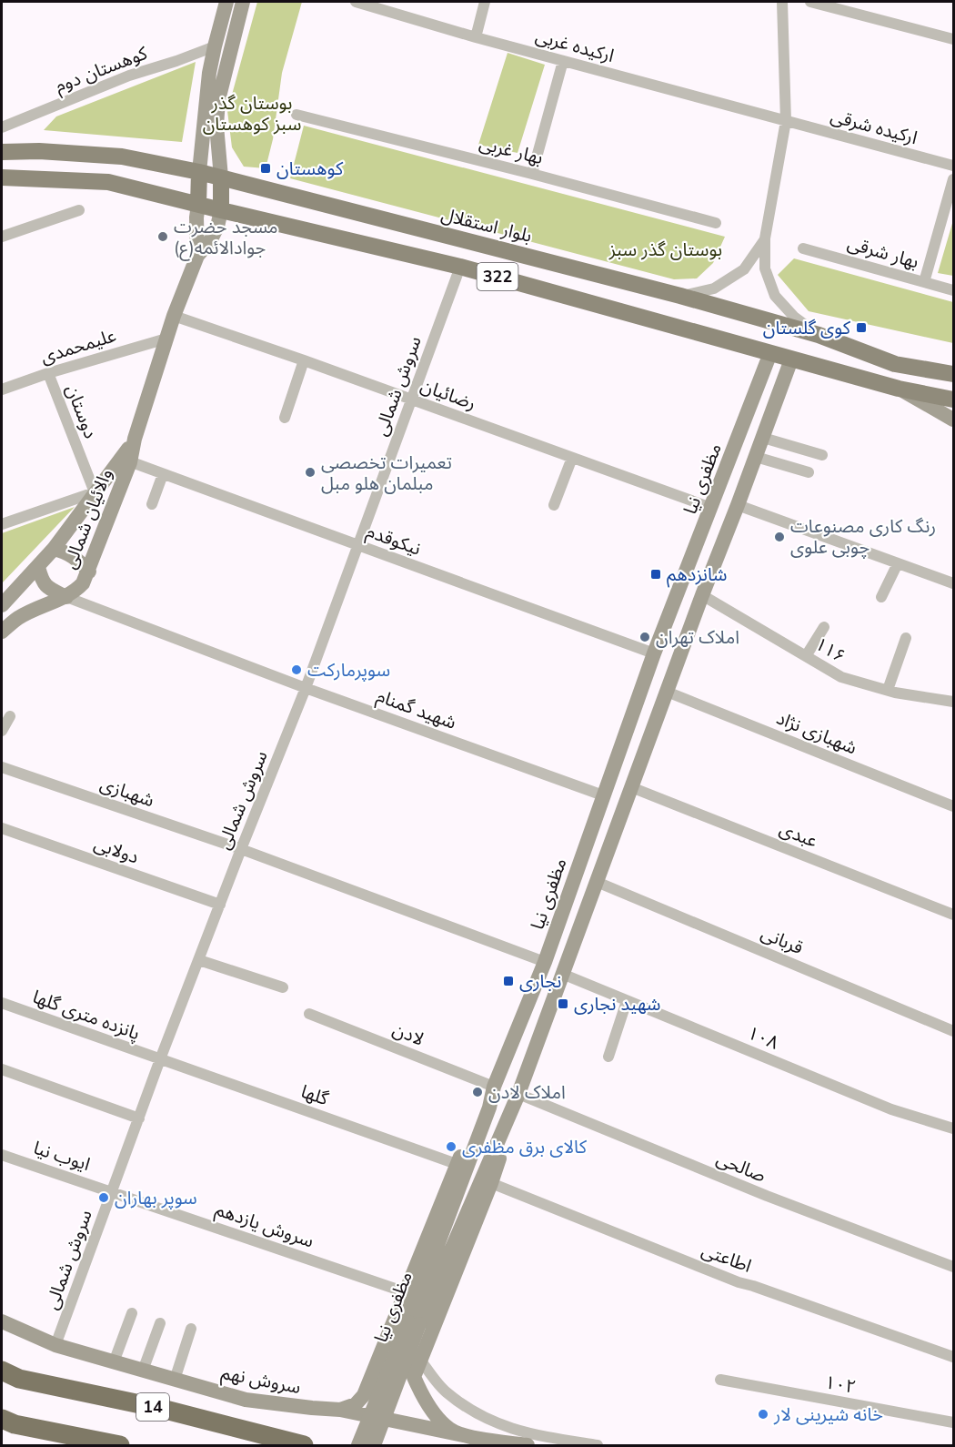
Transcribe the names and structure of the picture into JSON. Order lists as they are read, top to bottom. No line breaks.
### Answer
{"streets":{"highway":["14"],"main road":["بلوار استقلال","322","مظفری نیا","والائیان شمالی","سروش نهم"],"street":["ارکیده غربی","کوهستان دوم","ارکیده شرقی","بهار غربی","بهار شرقی","علیمحمدی","سروش شمالی","رضائیان","دوستان","نیکوقدم","۱۱۶","شهید گمنام","شهبازی نژاد","شهبازی","عبدی","دولابی","قربانی","پانزده متری گلها","لادن","۱۰۸","گلها","ایوب نیا","صالحی","سروش یازدهم","اطاعتی","۱۰۲"]},"crossings":[["ارکیده غربی","ارکیده شرقی"],["322","سروش شمالی"],["322","مظفری نیا"],["322","والائیان شمالی"],["علیمحمدی","دوستان"],["علیمحمدی","والائیان شمالی"],["سروش شمالی","رضائیان"],["سروش شمالی","نیکوقدم"],["سروش شمالی","شهید گمنام"],["سروش شمالی","شهبازی"],["سروش شمالی","دولابی"],["سروش شمالی","پانزده متری گلها"],["سروش شمالی","گلها"],["سروش شمالی","ایوب نیا"],["سروش شمالی","سروش یازدهم"],["سروش شمالی","سروش نهم"],["رضائیان","مظفری نیا"],["رضائیان","والائیان شمالی"],["دوستان","والائیان شمالی"],["مظفری نیا","نیکوقدم"],["مظفری نیا","۱۱۶"],["مظفری نیا","شهید گمنام"],["مظفری نیا","شهبازی نژاد"],["مظفری نیا","شهبازی"],["مظفری نیا","عبدی"],["مظفری نیا","قربانی"],["مظفری نیا","لادن"],["مظفری نیا","۱۰۸"],["مظفری نیا","صالحی"],["والائیان شمالی","نیکوقدم"],["والائیان شمالی","شهید گمنام"],["پانزده متری گلها","گلها"],["ایوب نیا","سروش یازدهم"]],"parks":["بوستان گذر سبز کوهستان","بوستان گذر سبز"],"places":{"transit":["کوهستان","کوی گلستان","شانزدهم","نجاری","شهید نجاری"],"other":["مسجد حضرت جوادالائمه(ع)","تعمیرات تخصصی مبلمان هلو مبل","رنگ کاری مصنوعات چوبی علوی","املاک تهران","سوپرمارکت","املاک لادن","کالای برق مظفری","سوپر بهاران","خانه شیرینی لار"]}}
